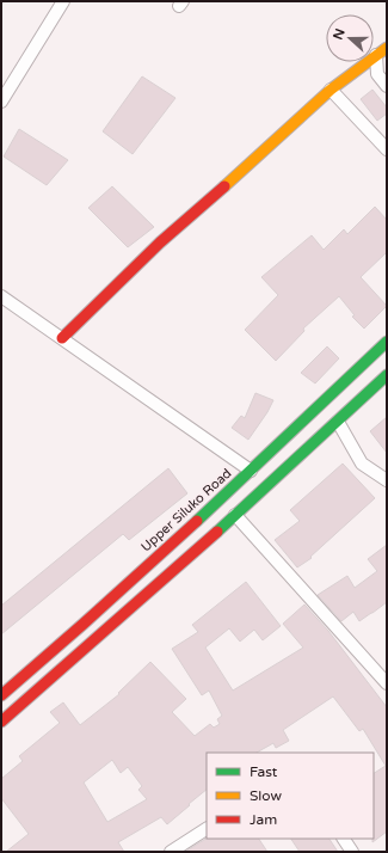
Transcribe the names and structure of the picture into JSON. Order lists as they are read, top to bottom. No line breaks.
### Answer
{"streets":{"main road":["Upper Siluko Road"]},"legend":["Fast","Slow","Jam"],"north":"left"}
